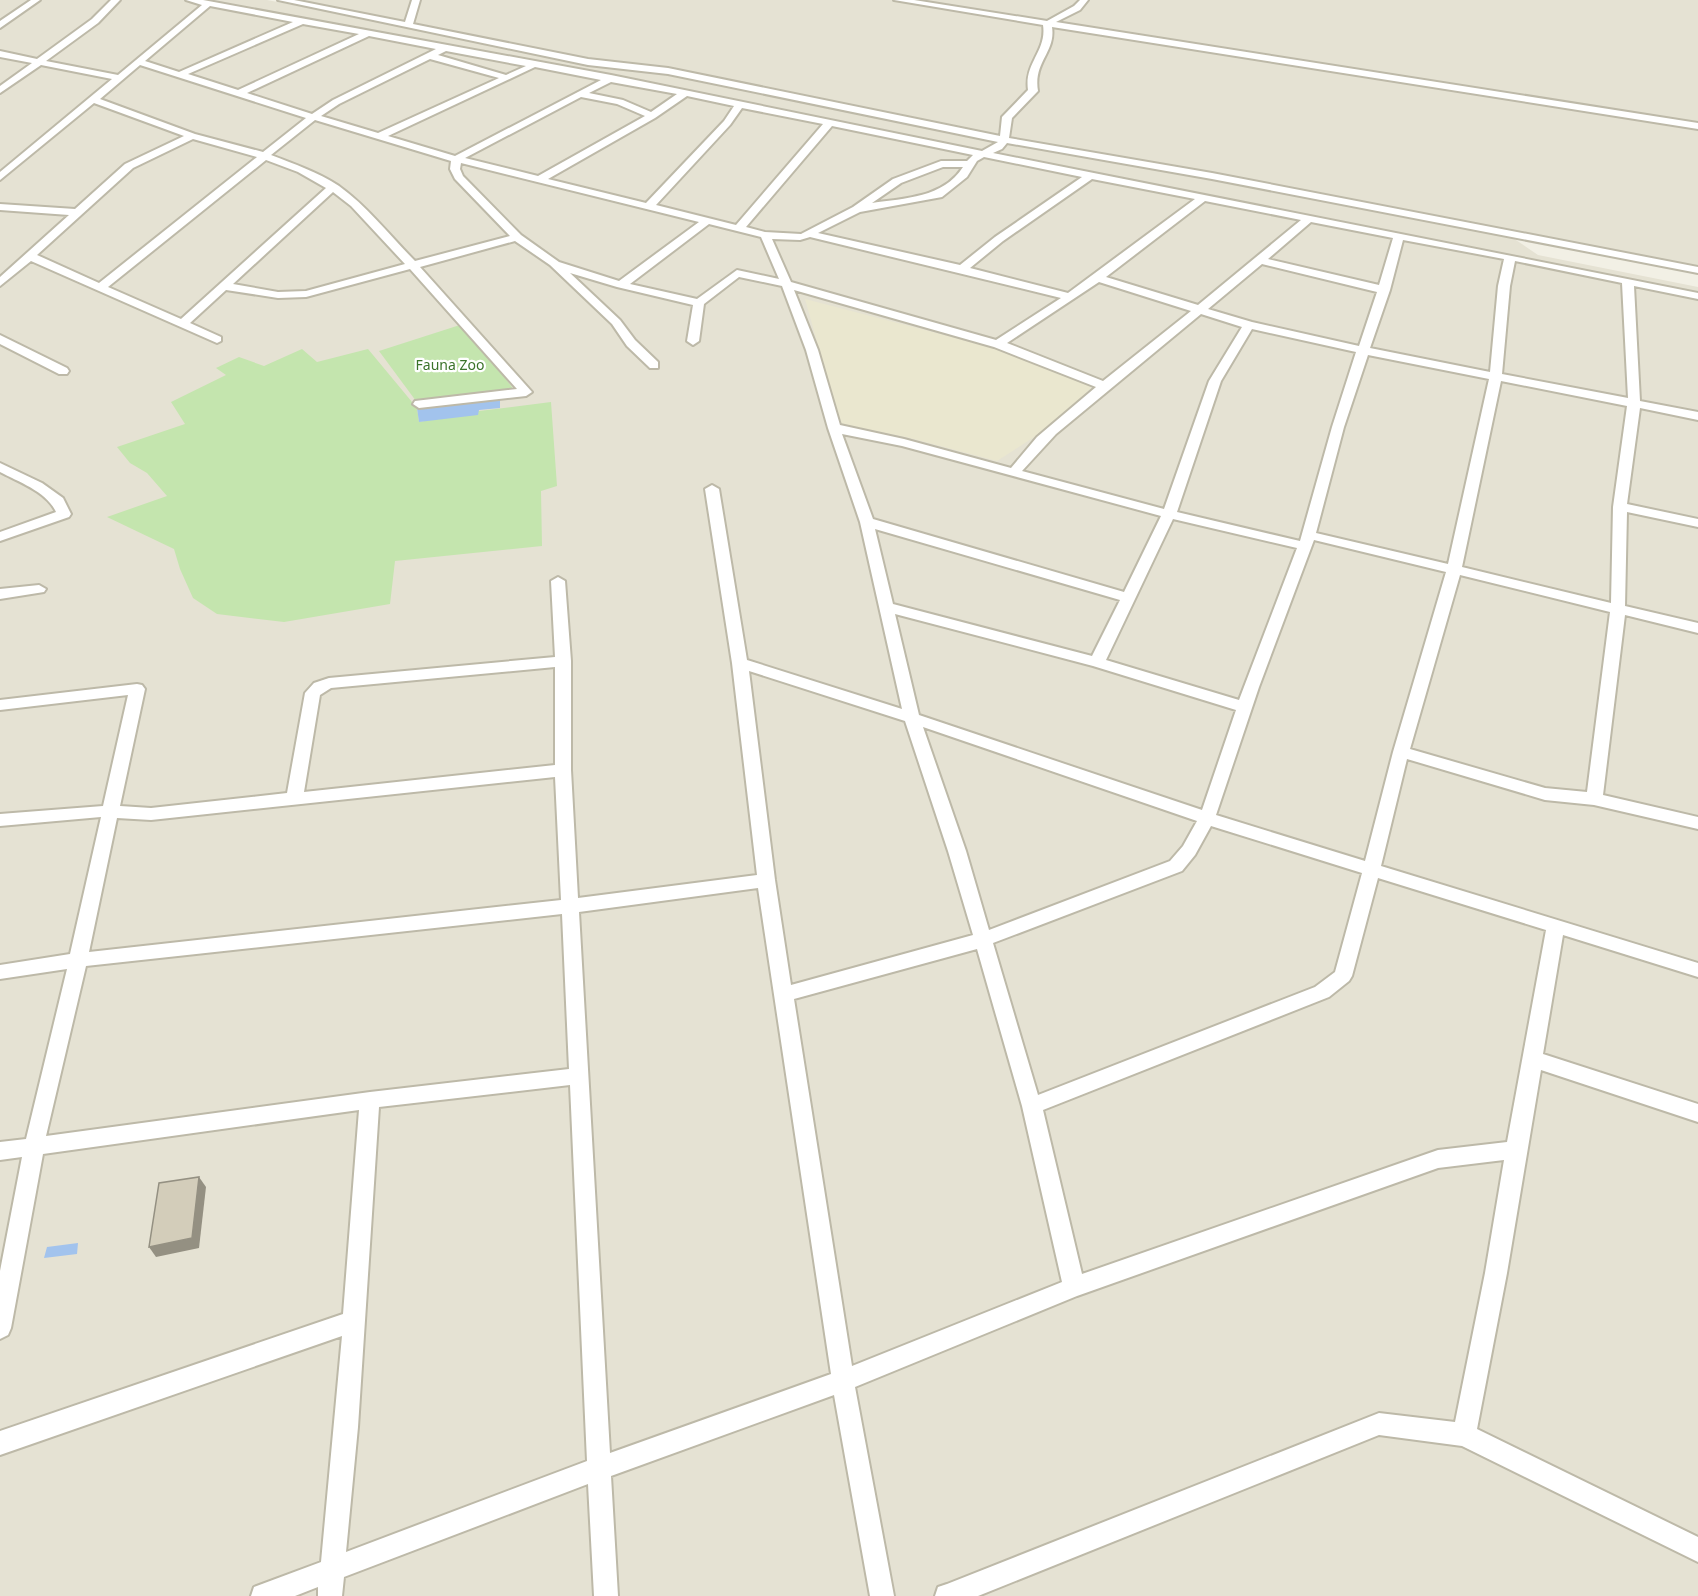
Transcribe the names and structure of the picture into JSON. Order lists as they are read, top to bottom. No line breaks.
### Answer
{"parks":["Fauna Zoo"]}
